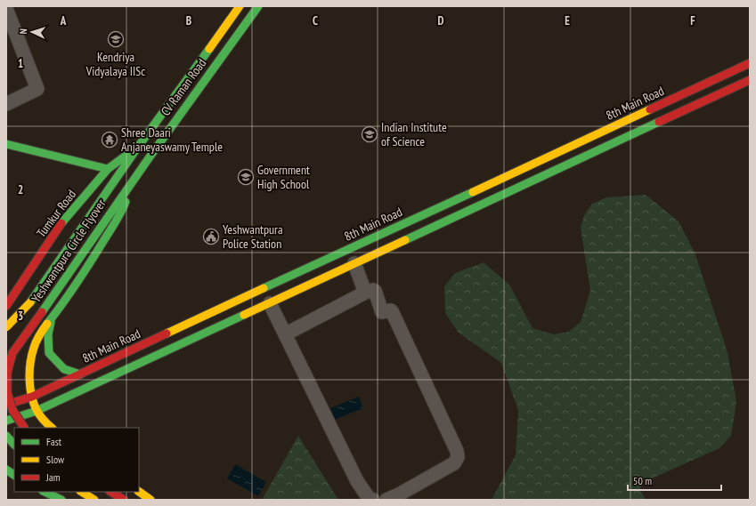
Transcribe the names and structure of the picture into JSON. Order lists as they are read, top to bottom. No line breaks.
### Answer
{"streets":{"main road":["CV Raman Road","8th Main Road","Tumkur Road","Yeshwantpura Circle Flyover"]},"crossings":[["CV Raman Road","Tumkur Road"],["CV Raman Road","Yeshwantpura Circle Flyover"],["Tumkur Road","Yeshwantpura Circle Flyover"]],"places":{"school or university":["Kendriya Vidyalaya IISc","Indian Institute of Science","Government High School"],"temple":["Shree Daari Anjaneyaswamy Temple"],"public building":["Yeshwantpura Police Station"]},"legend":["Fast","Slow","Jam"],"scale_bar":"50 m","north":"left","grid":{"columns":["A","B","C","D","E","F"],"rows":["1","2","3"]}}
